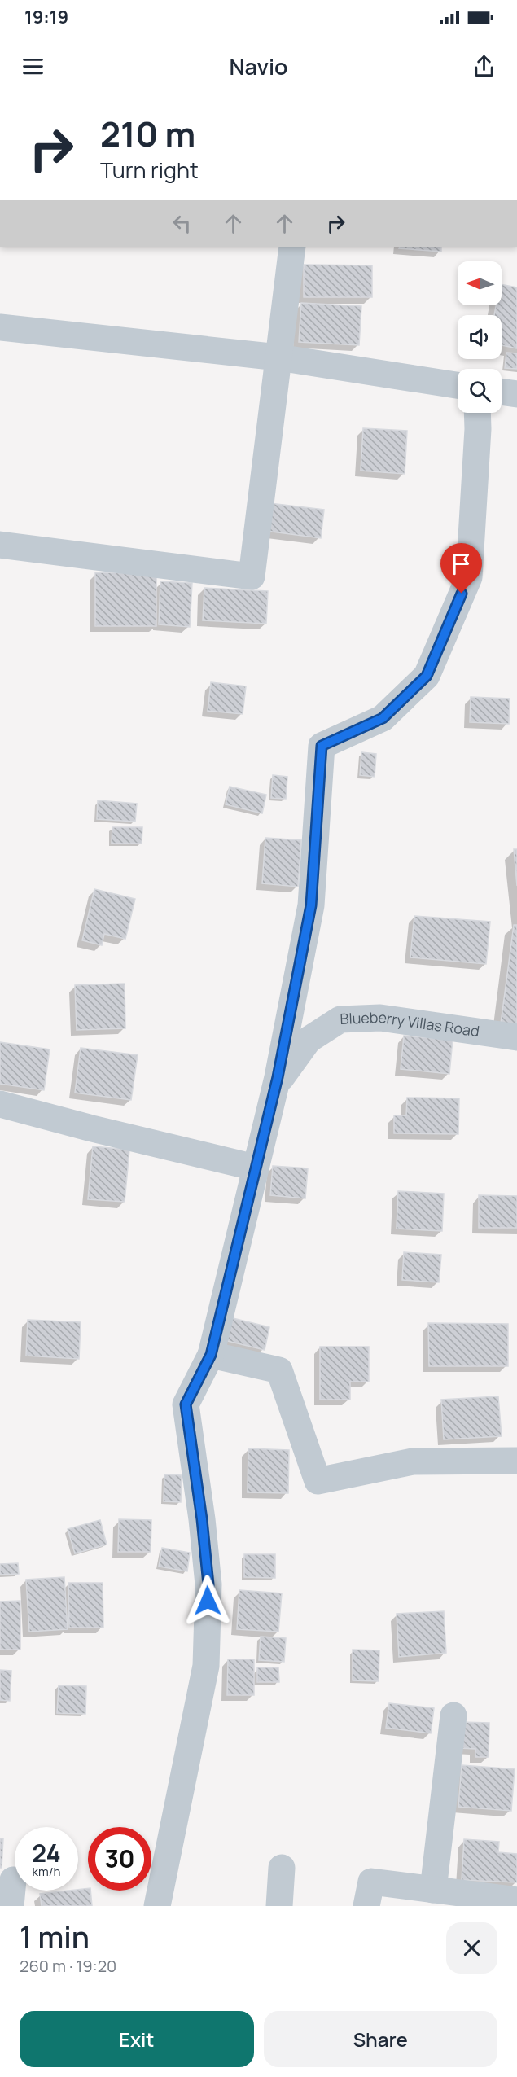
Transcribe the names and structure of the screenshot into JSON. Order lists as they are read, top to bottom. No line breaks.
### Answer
{"streets":{"street":["Blueberry Villas Road"]},"north":"left","page":{"status":"19:19","header":"Navio","turn":["210 m","Turn right"],"speed":"24 km/h","limit":"30","heading":["1 min","260 m · 19:20"],"buttons":["Exit","Share"]}}
